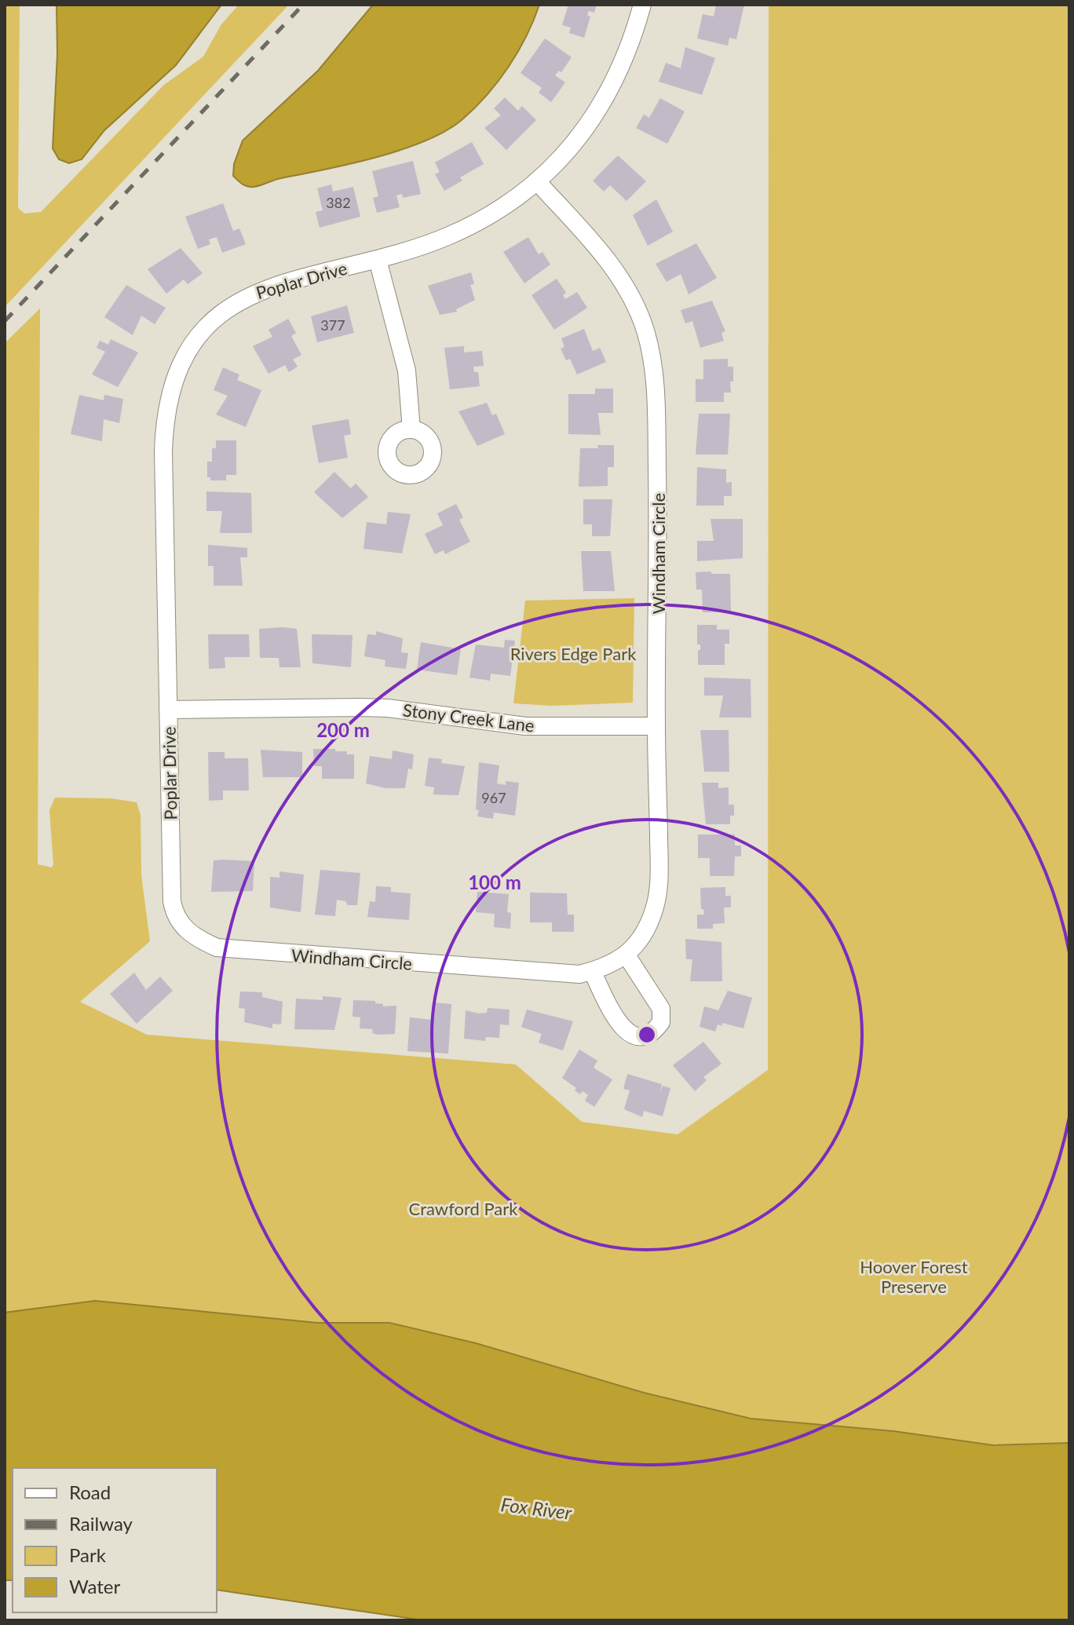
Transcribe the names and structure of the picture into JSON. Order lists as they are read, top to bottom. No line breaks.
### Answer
{"streets":{"street":["Poplar Drive","Windham Circle","Stony Creek Lane"]},"crossings":[["Poplar Drive","Windham Circle"],["Poplar Drive","Stony Creek Lane"],["Windham Circle","Stony Creek Lane"]],"water":["Fox River"],"parks":["Rivers Edge Park","Crawford Park","Hoover Forest Preserve"],"house_numbers":["382","377","967"],"legend":["Road","Railway","Park","Water"],"rings":["200 m","100 m"]}
